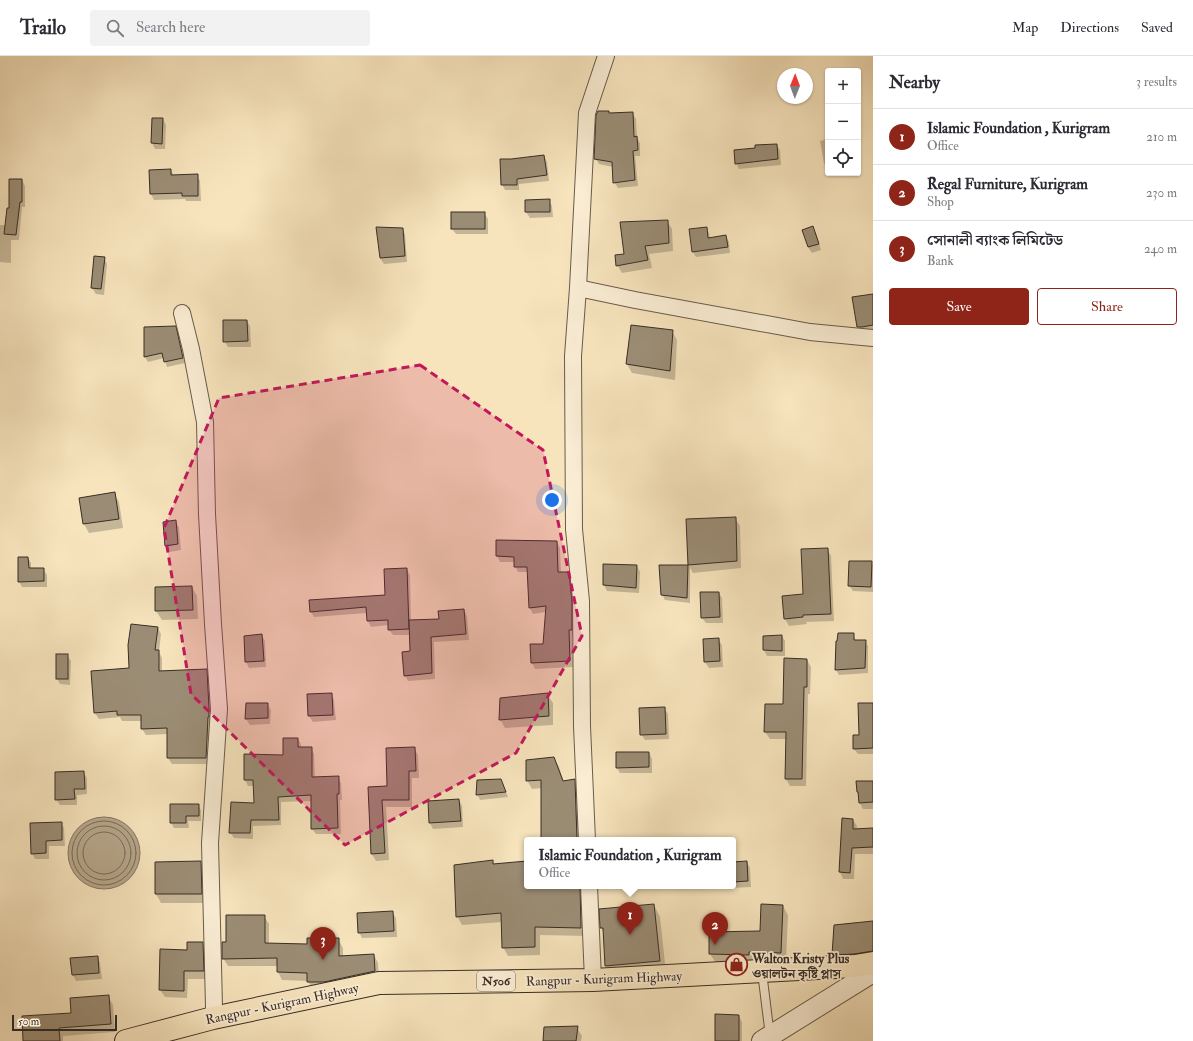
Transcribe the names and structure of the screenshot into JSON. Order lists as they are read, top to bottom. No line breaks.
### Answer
{"streets":{"highway":["Rangpur - Kurigram Highway","N506"]},"places":{"shop":["Walton Kristy Plus ওয়ালটন কৃষ্টি প্লাস"]},"scale_bar":"50 m","north":"top","page":{"header":"Trailo","search":"Search here","nav":["Map","Directions","Saved"],"heading":["Nearby","3 results"],"map_buttons":["+","−"],"list":[{"mark":"1","name":"Islamic Foundation , Kurigram","note":"Office","value":"210 m"},{"mark":"2","name":"Regal Furniture, Kurigram","note":"Shop","value":"230 m"},{"mark":"3","name":"সোনালী ব্যাংক লিমিটেড","note":"Bank","value":"240 m"}],"buttons":["Save","Share"],"popup":["Islamic Foundation , Kurigram","Office"],"pins":["1","2","3"],"scale":"50 m"}}
